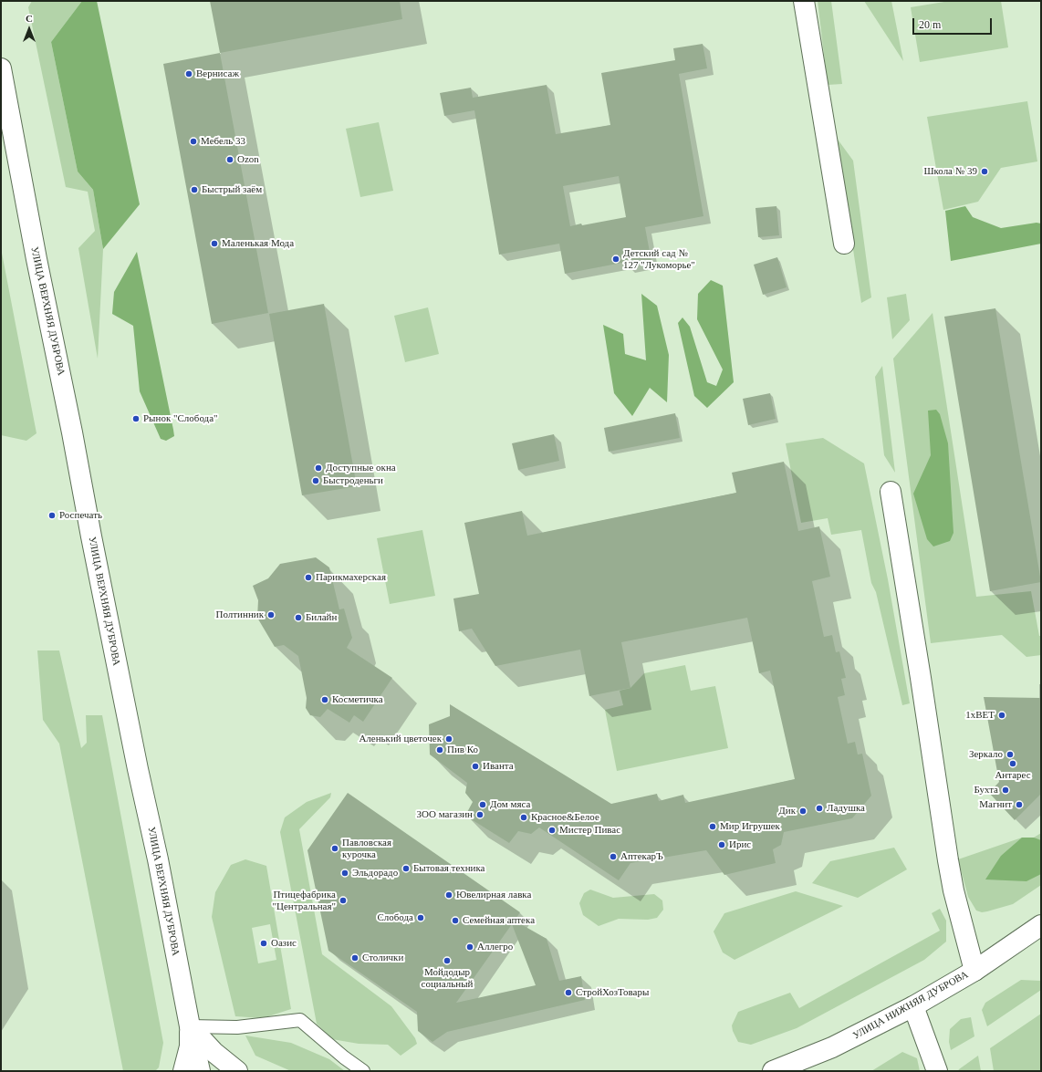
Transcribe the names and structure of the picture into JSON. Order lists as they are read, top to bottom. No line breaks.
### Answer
{"streets":{"street":["УЛИЦА ВЕРХНЯЯ ДУБРОВА","УЛИЦА НИЖНЯЯ ДУБРОВА"]},"places":["Вернисаж","Мебель 33","Ozon","Школа № 39","Быстрый заём","Маленькая Мода","Детский сад № 127 \"Лукоморье\"","Рынок \"Слобода\"","Доступные окна","Быстроденьги","Роспечать","Парикмахерская","Полтинник","Билайн","Косметичка","1xBET","Аленький цветочек","Пив Ко","Зеркало","Антарес","Иванта","Бухта","Дом мяса","Магнит","Ладушка","Дик","ЗОО магазин","Красное&Белое","Мир Игрушек","Мистер Пивас","Ирис","Павловская курочка","АптекарЪ","Бытовая техника","Эльдорадо","Ювелирная лавка","Птицефабрика \"Центральная\"","Слобода","Семейная аптека","Оазис","Аллегро","Столички","Мойдодыр социальный","СтройХозТовары"],"scale_bar":"20 m","north":"top"}
